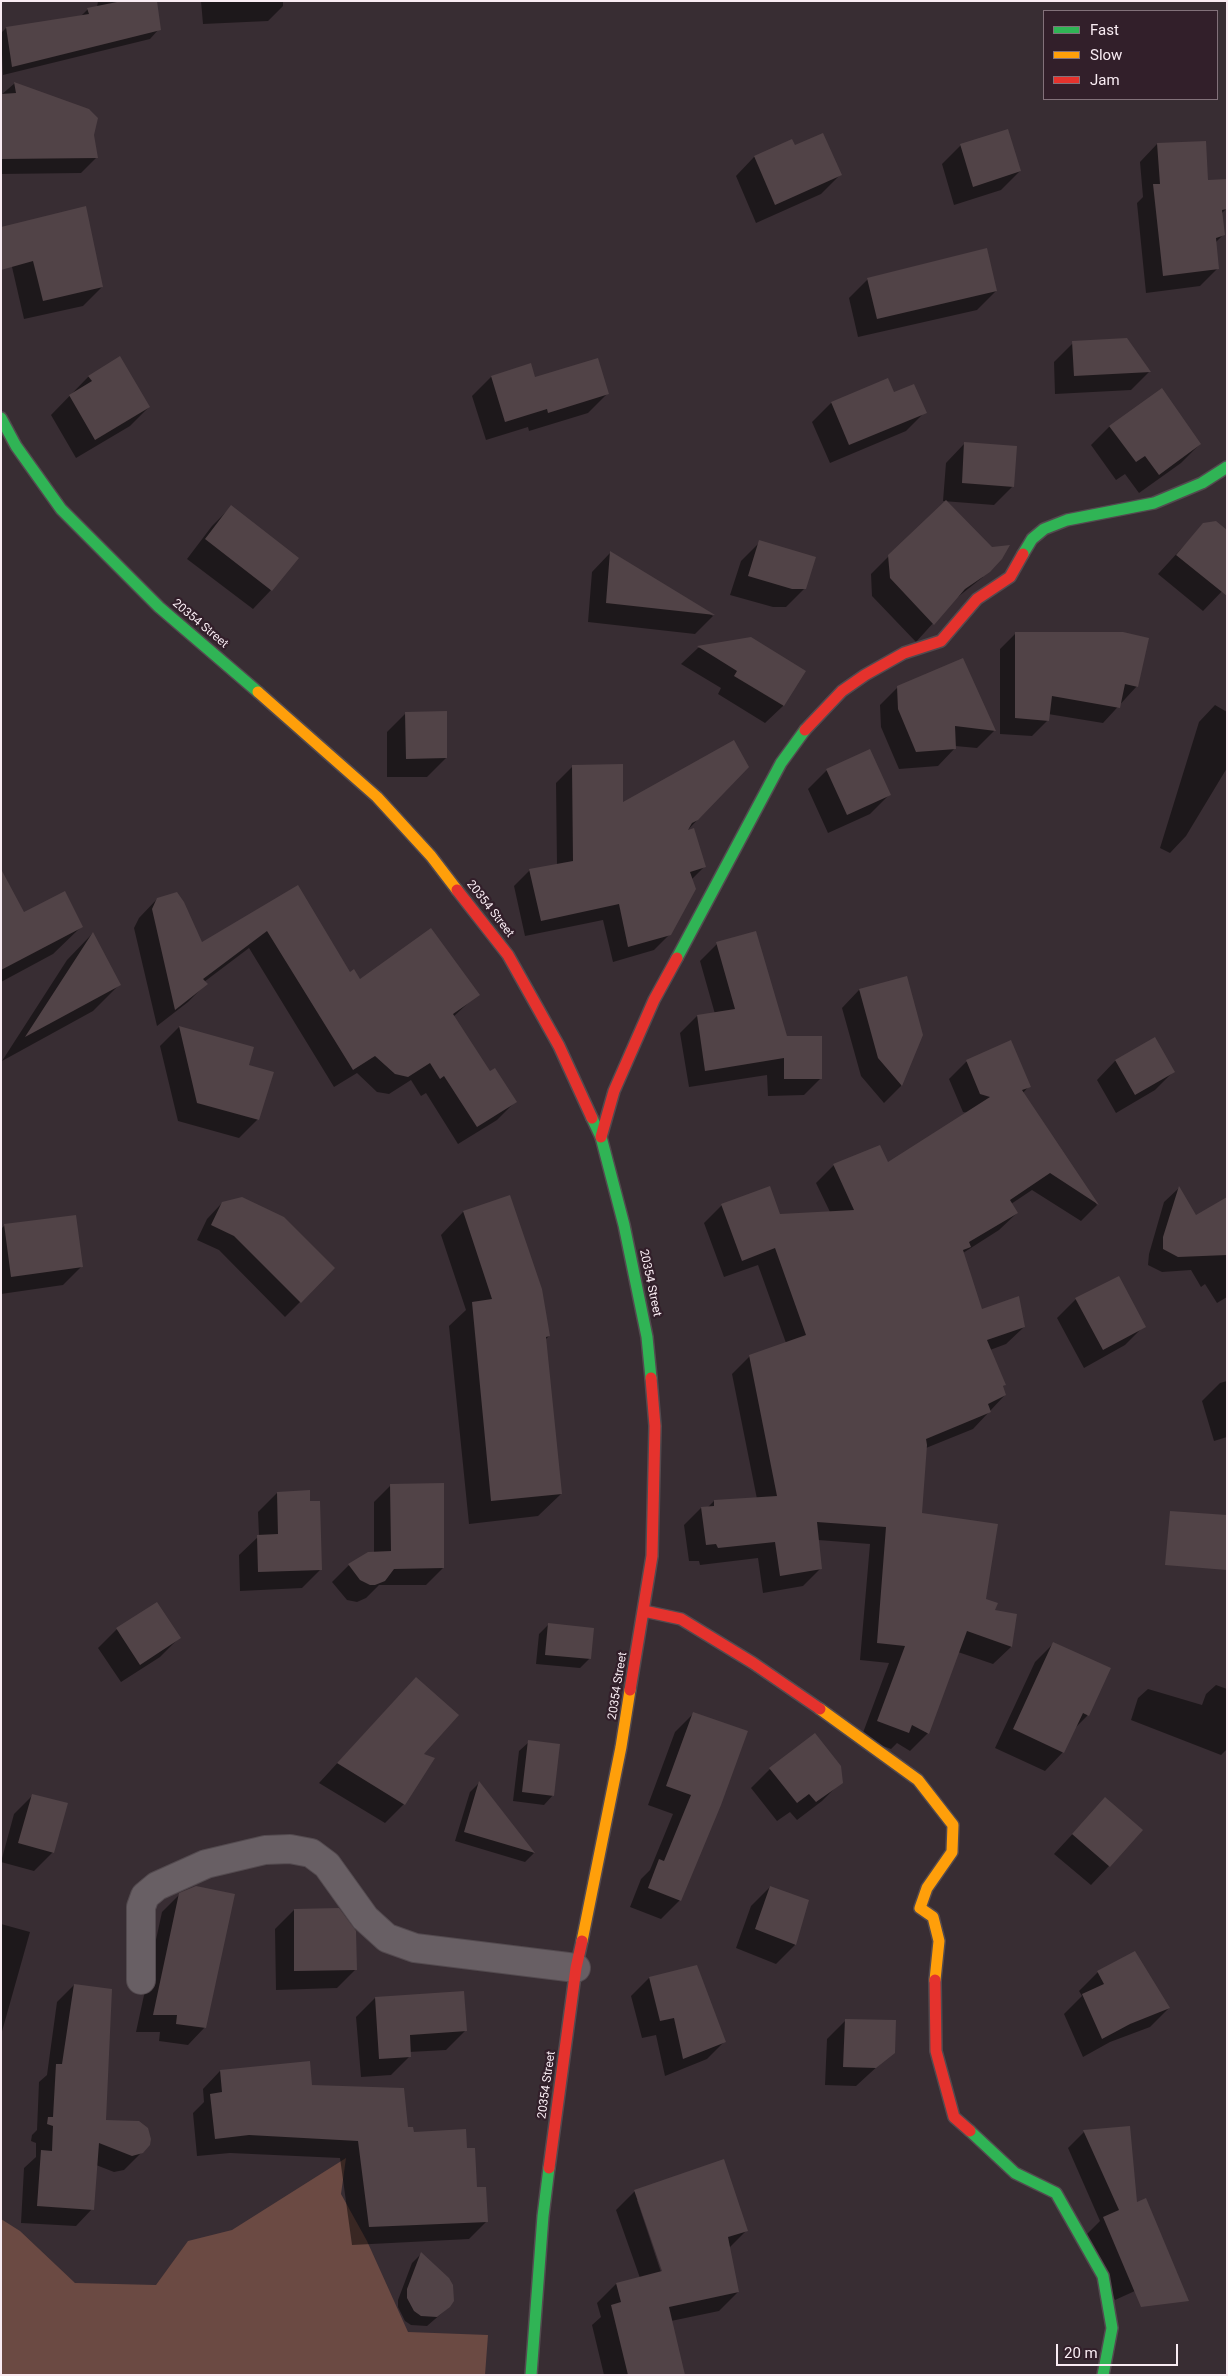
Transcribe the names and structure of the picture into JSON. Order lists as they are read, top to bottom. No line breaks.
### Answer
{"streets":{"street":["20354 Street"]},"legend":["Fast","Slow","Jam"],"scale_bar":"20 m"}
